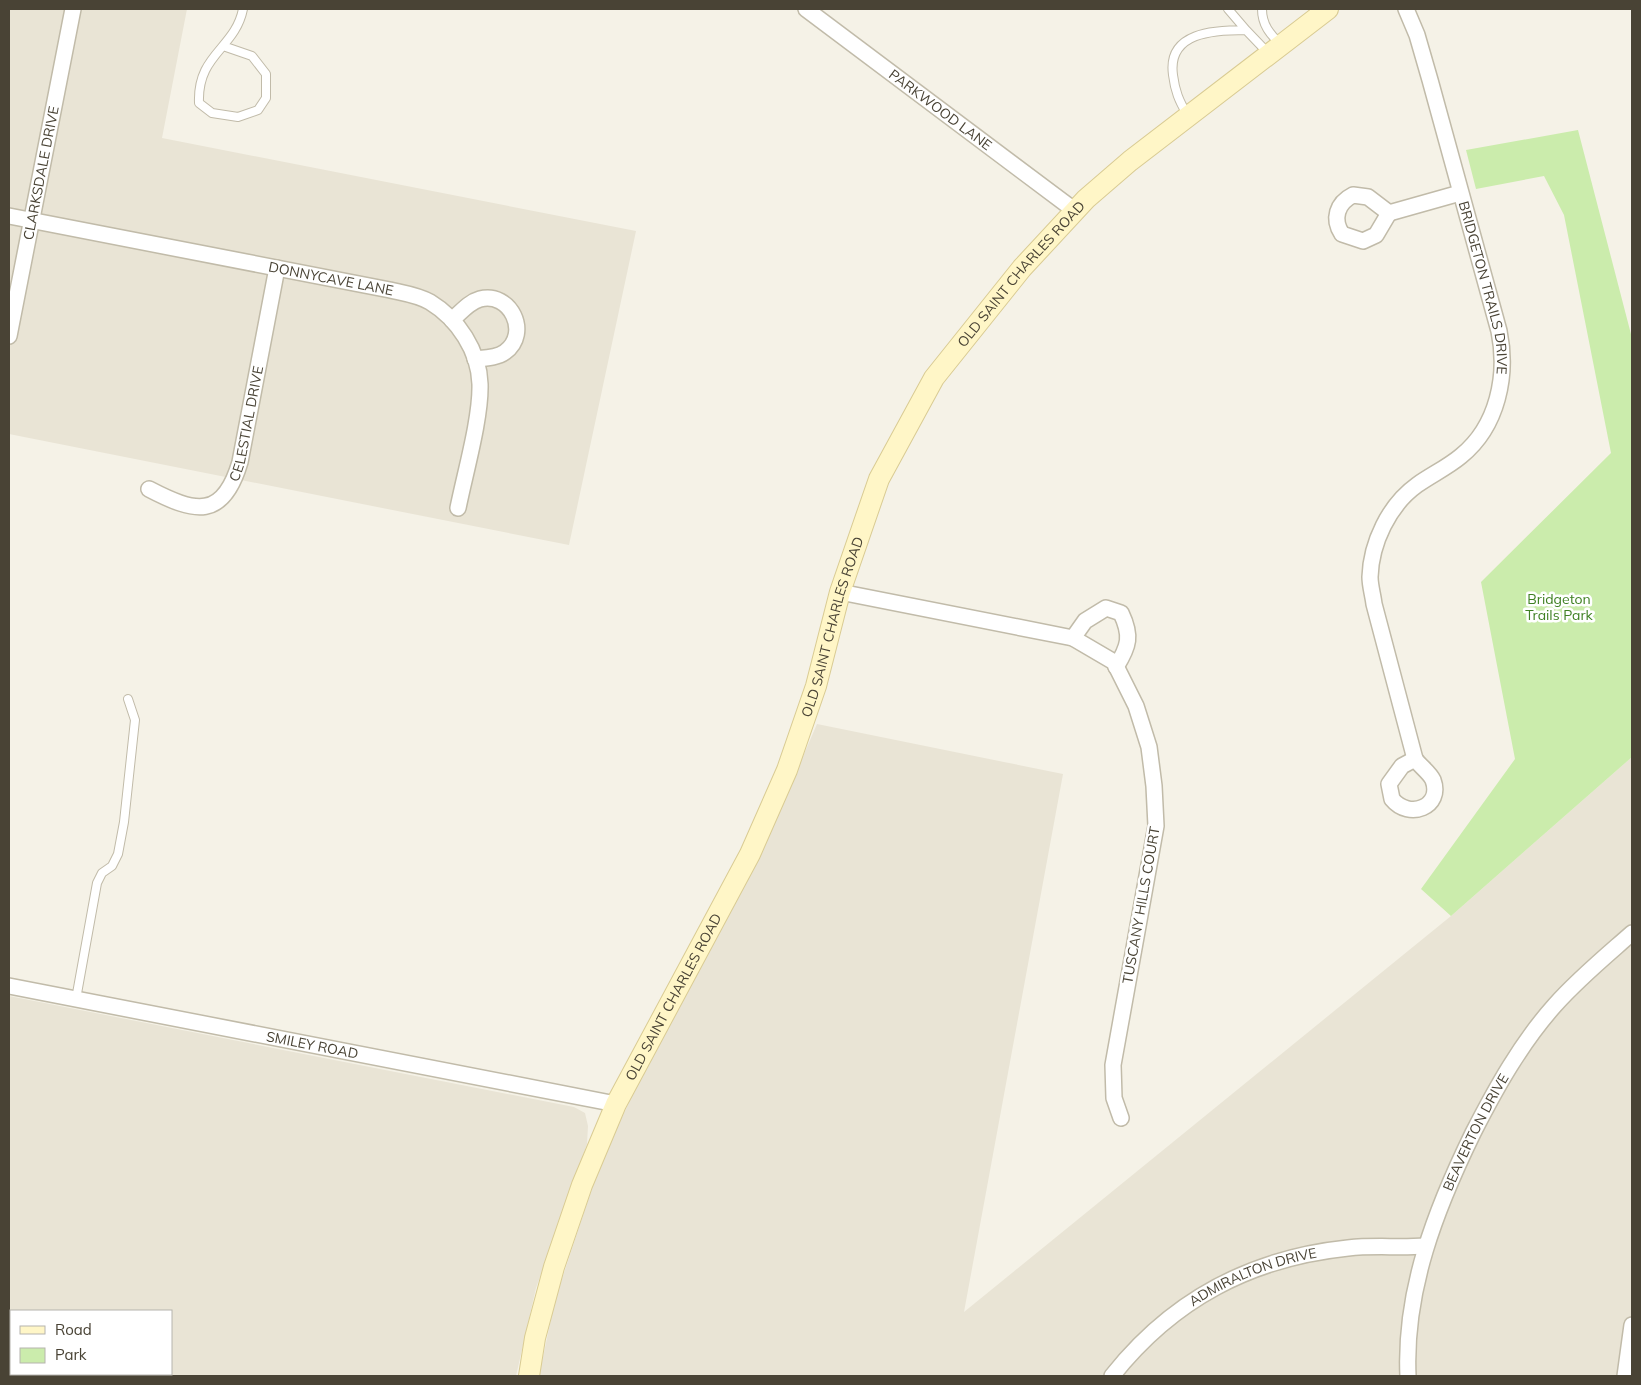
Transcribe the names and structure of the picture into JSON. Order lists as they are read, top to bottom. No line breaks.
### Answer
{"streets":{"street":["PARKWOOD LANE","CLARKSDALE DRIVE","OLD SAINT CHARLES ROAD","DONNYCAVE LANE","BRIDGETON TRAILS DRIVE","CELESTIAL DRIVE","TUSCANY HILLS COURT","SMILEY ROAD","BEAVERTON DRIVE","ADMIRALTON DRIVE"]},"crossings":[["PARKWOOD LANE","OLD SAINT CHARLES ROAD"],["CLARKSDALE DRIVE","DONNYCAVE LANE"],["OLD SAINT CHARLES ROAD","TUSCANY HILLS COURT"],["OLD SAINT CHARLES ROAD","SMILEY ROAD"],["DONNYCAVE LANE","CELESTIAL DRIVE"],["BEAVERTON DRIVE","ADMIRALTON DRIVE"]],"parks":["Bridgeton Trails Park"],"legend":["Road","Park"]}
